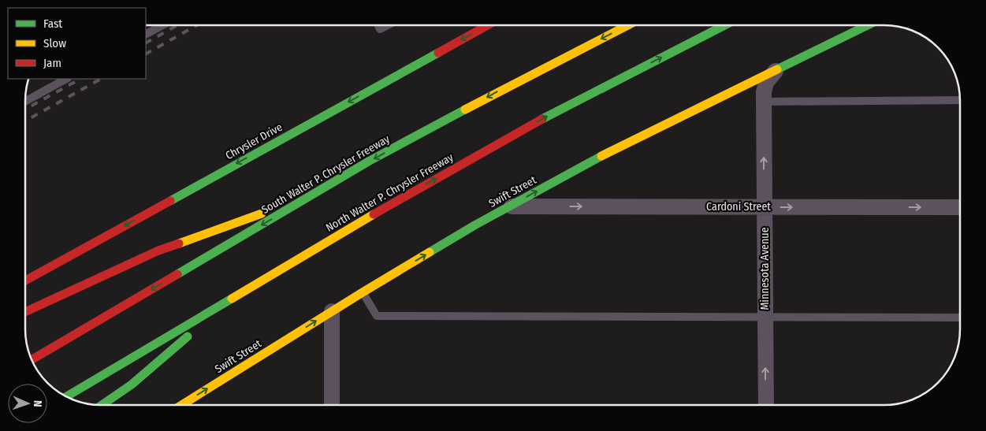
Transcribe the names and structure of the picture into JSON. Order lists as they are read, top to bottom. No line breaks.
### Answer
{"streets":{"main road":["Chrysler Drive","South Walter P. Chrysler Freeway","Swift Street","North Walter P. Chrysler Freeway"],"street":["Cardoni Street","Minnesota Avenue"]},"crossings":[["Swift Street","Cardoni Street"],["Swift Street","Minnesota Avenue"],["Cardoni Street","Minnesota Avenue"]],"one_way":["Swift Street","North Walter P. Chrysler Freeway","Cardoni Street","Minnesota Avenue"],"legend":["Fast","Slow","Jam"],"north":"right"}
